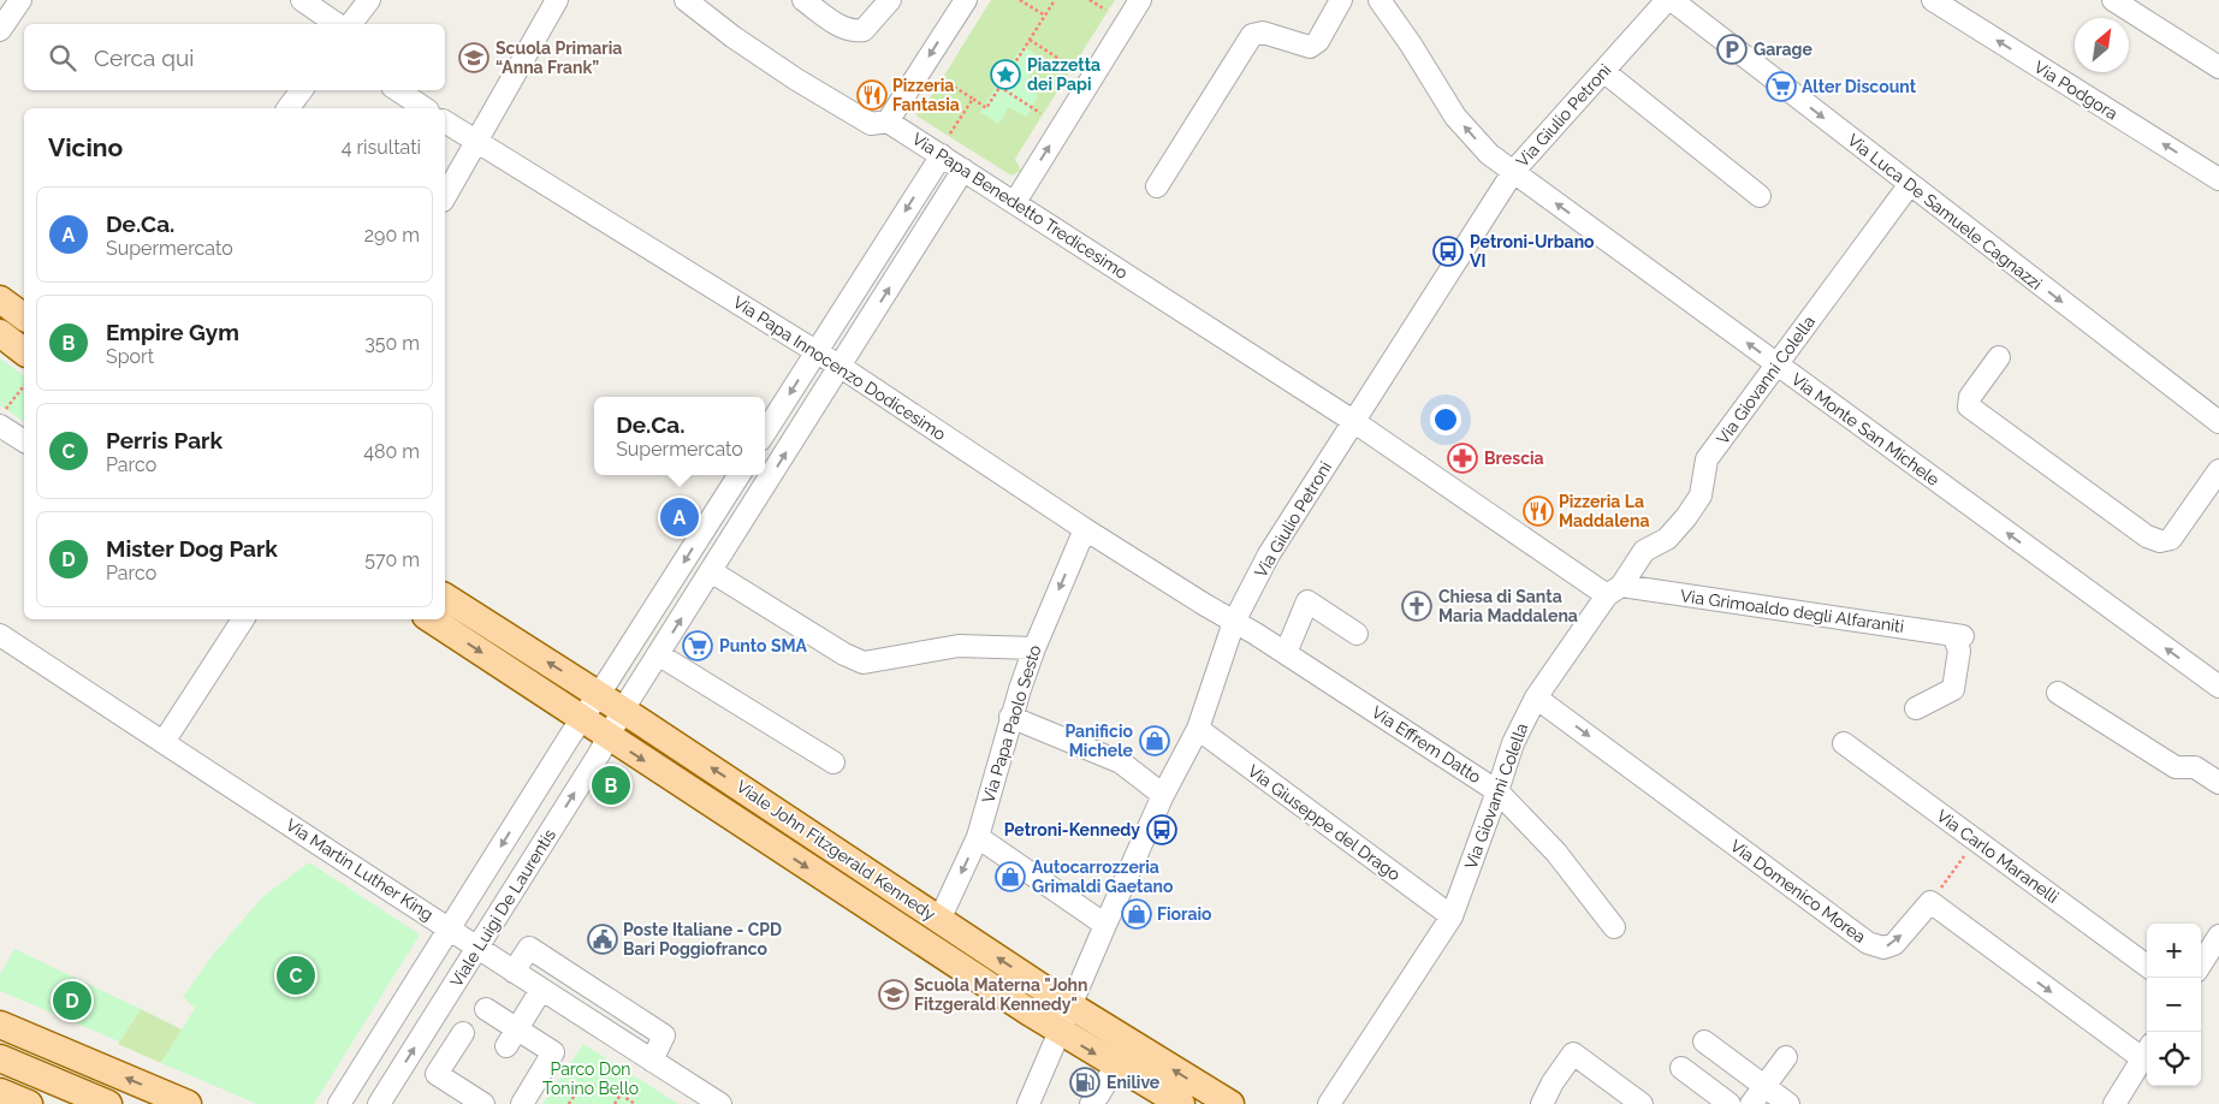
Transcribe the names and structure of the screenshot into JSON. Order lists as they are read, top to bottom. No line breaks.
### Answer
{"streets":{"main road":["Viale John Fitzgerald Kennedy"],"street":["Via Podgora","Via Giulio Petroni","Via Papa Benedetto Tredicesimo","Via Luca De Samuele Cagnazzi","Via Papa Innocenzo Dodicesimo","Via Giovanni Colella","Via Monte San Michele","Via Grimoaldo degli Alfaraniti","Via Papa Paolo Sesto","Via Effrem Datto","Via Giuseppe del Drago","Via Carlo Maranelli","Via Martin Luther King","Via Domenico Morea","Viale Luigi De Laurentis"]},"crossings":[["Via Giulio Petroni","Via Papa Benedetto Tredicesimo"],["Via Giulio Petroni","Via Luca De Samuele Cagnazzi"],["Via Giulio Petroni","Via Papa Innocenzo Dodicesimo"],["Via Giulio Petroni","Via Monte San Michele"],["Via Giulio Petroni","Via Grimoaldo degli Alfaraniti"],["Via Giulio Petroni","Via Effrem Datto"],["Via Giulio Petroni","Via Giuseppe del Drago"],["Via Giulio Petroni","Viale John Fitzgerald Kennedy"],["Via Papa Benedetto Tredicesimo","Via Grimoaldo degli Alfaraniti"],["Via Papa Benedetto Tredicesimo","Viale Luigi De Laurentis"],["Via Luca De Samuele Cagnazzi","Via Giovanni Colella"],["Via Papa Innocenzo Dodicesimo","Via Papa Paolo Sesto"],["Via Papa Innocenzo Dodicesimo","Via Effrem Datto"],["Via Papa Innocenzo Dodicesimo","Viale Luigi De Laurentis"],["Via Giovanni Colella","Via Monte San Michele"],["Via Giovanni Colella","Via Grimoaldo degli Alfaraniti"],["Via Giovanni Colella","Via Effrem Datto"],["Via Giovanni Colella","Via Giuseppe del Drago"],["Via Giovanni Colella","Via Domenico Morea"],["Via Papa Paolo Sesto","Viale John Fitzgerald Kennedy"],["Viale John Fitzgerald Kennedy","Viale Luigi De Laurentis"],["Via Martin Luther King","Viale Luigi De Laurentis"]],"one_way":["Via Luca De Samuele Cagnazzi","Via Monte San Michele","Via Papa Paolo Sesto","Via Domenico Morea"],"parks":["Parco Don Tonino Bello"],"places":{"parking":["Garage"],"school or university":["Scuola Primaria “Anna Frank”","Scuola Materna \"John Fitzgerald Kennedy\""],"place":["Piazzetta dei Papi"],"supermarket":["Alter Discount","Punto SMA"],"restaurant":["Pizzeria Fantasia","Pizzeria La Maddalena"],"bus stop":["Petroni-Urbano VI","Petroni-Kennedy"],"pharmacy":["Brescia"],"church":["Chiesa di Santa Maria Maddalena"],"shop":["Panificio Michele","Autocarrozzeria Grimaldi Gaetano","Fioraio"],"public building":["Poste Italiane - CPD Bari Poggiofranco"],"fuel station":["Enilive"]},"north":"top right","page":{"search":"Cerca qui","heading":["Vicino","4 risultati"],"list":[{"mark":"A","name":"De.Ca.","note":"Supermercato","value":"290 m"},{"mark":"B","name":"Empire Gym","note":"Sport","value":"350 m"},{"mark":"C","name":"Perris Park","note":"Parco","value":"480 m"},{"mark":"D","name":"Mister Dog Park","note":"Parco","value":"570 m"}],"popup":["De.Ca.","Supermercato"],"pins":["A","B","C","D"],"map_buttons":["+","−"]}}
